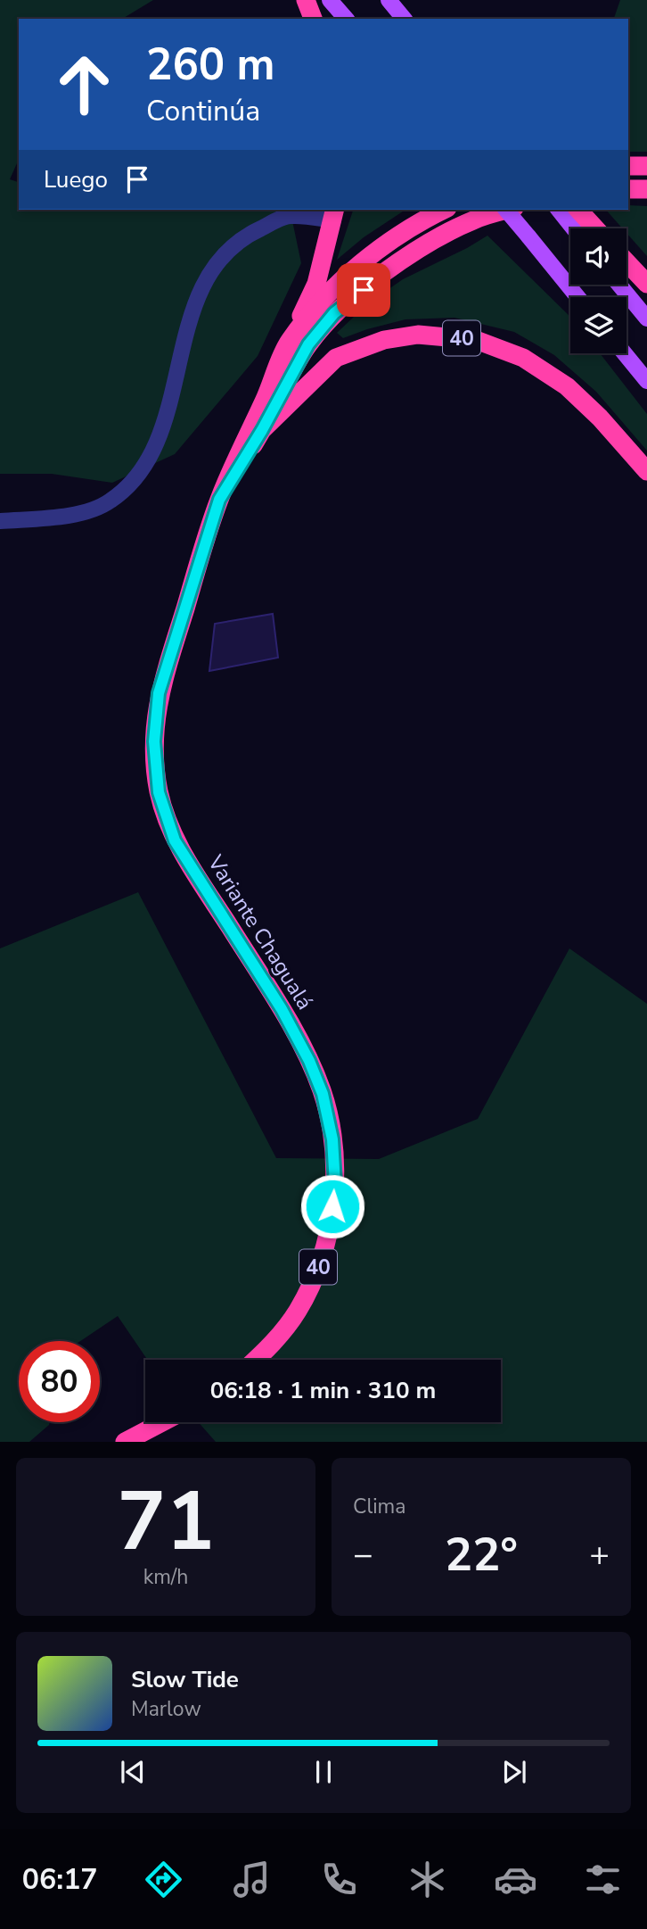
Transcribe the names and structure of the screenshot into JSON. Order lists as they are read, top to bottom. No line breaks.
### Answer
{"streets":{"highway":["40","Variante Chagualá"]},"crossings":[["40","Variante Chagualá"]],"page":{"turn":["260 m","Continúa"],"then":"Luego","limit":"80","trip":"06:18 · 1 min · 310 m","tile":[["71","km/h"],"Clima"],"heat":["−","22°","+"],"song":["Slow Tide","Marlow"],"tabs":"06:17"}}
